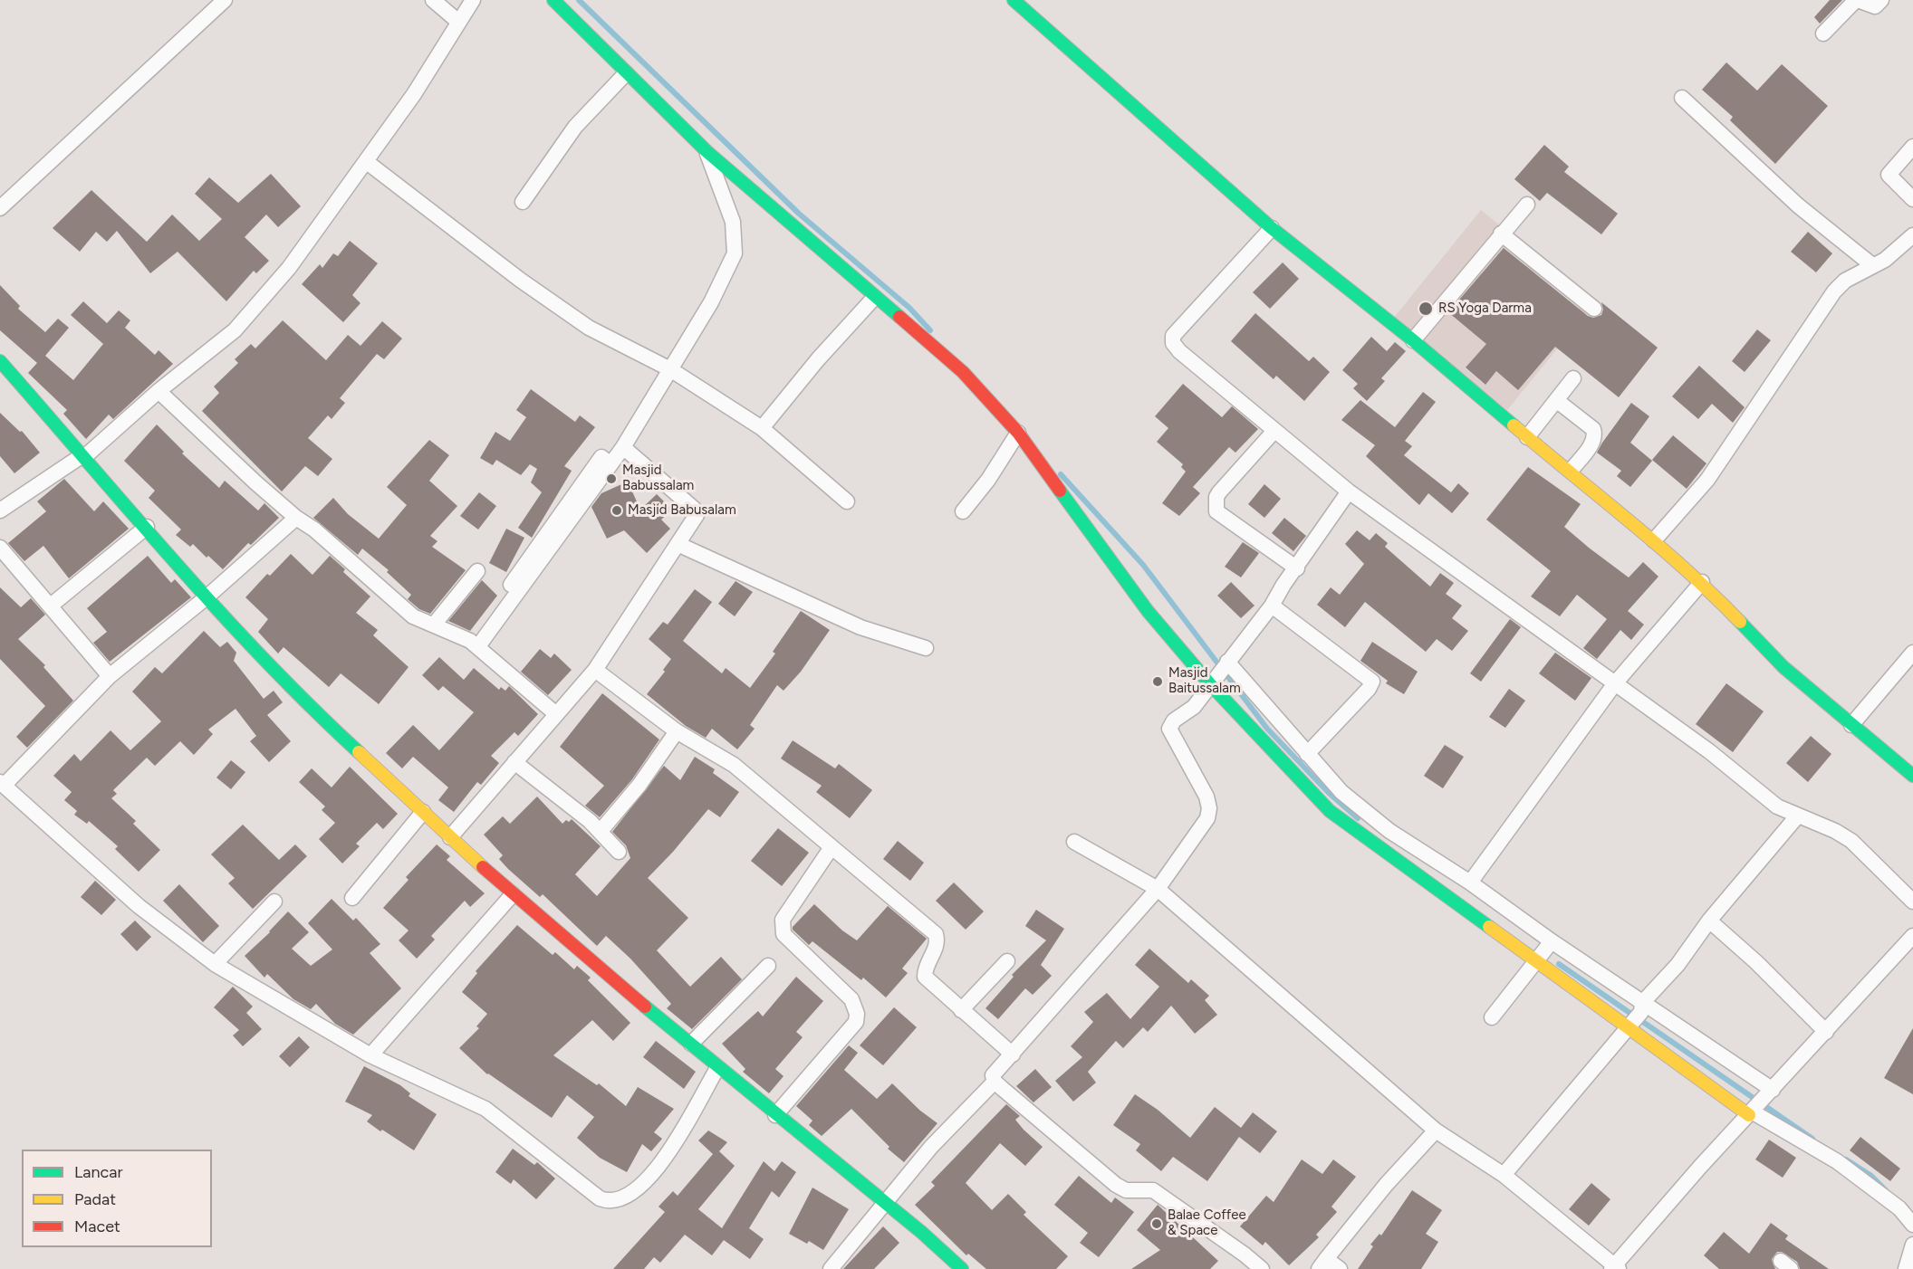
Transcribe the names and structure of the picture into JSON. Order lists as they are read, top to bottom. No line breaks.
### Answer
{"places":["RS Yoga Darma","Masjid Babussalam","Masjid Babusalam","Masjid Baitussalam","Balae Coffee & Space"],"legend":["Lancar","Padat","Macet"]}
